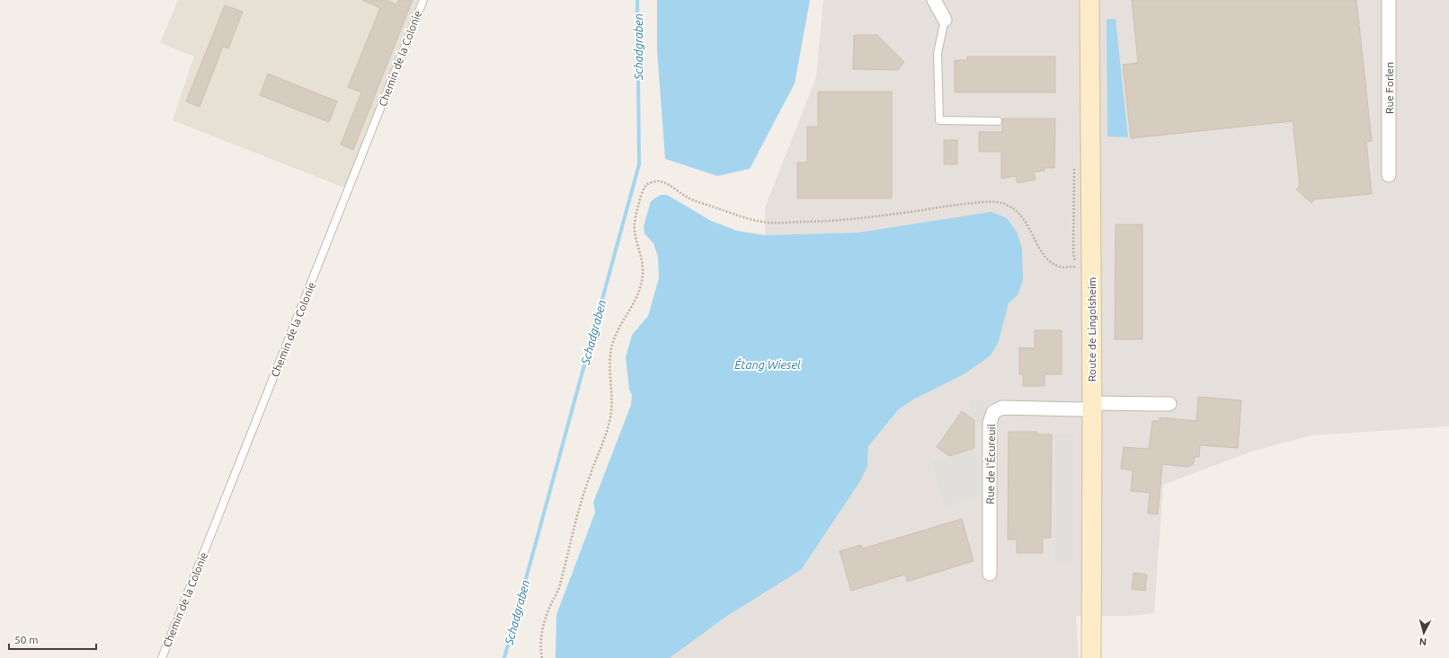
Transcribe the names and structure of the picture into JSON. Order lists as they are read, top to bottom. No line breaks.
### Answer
{"streets":{"main road":["Route de Lingolsheim"],"street":["Rue Forlen","Rue de l'Écureuil"],"lane":["Chemin de la Colonie"]},"crossings":[["Route de Lingolsheim","Rue de l'Écureuil"]],"water":["Schadgraben","Étang Wiesel"],"scale_bar":"50 m","north":"bottom"}
